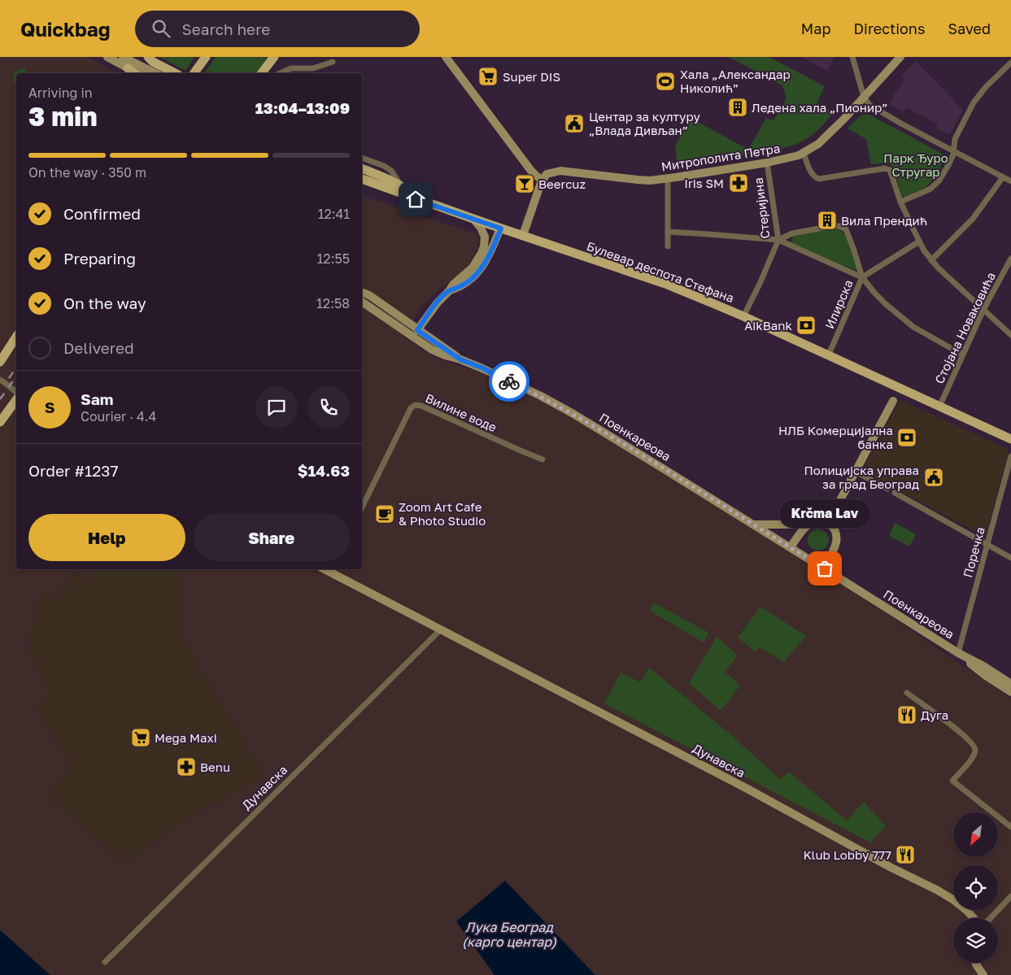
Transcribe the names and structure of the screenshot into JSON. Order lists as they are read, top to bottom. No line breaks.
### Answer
{"streets":{"main road":["Митрополита Петра","Булевар деспота Стефана","Поенкареова","Дунавска"],"street":["Стеријина","Илирска","Стојана Новаковића","Вилине воде","Поречка"]},"crossings":[["Митрополита Петра","Стеријина"],["Стеријина","Булевар деспота Стефана"],["Булевар деспота Стефана","Илирска"],["Булевар деспота Стефана","Стојана Новаковића"],["Поенкареова","Поречка"]],"water":["Лука Београд (карго центар)"],"parks":["Парк Ђуро Стругар"],"places":{"supermarket":["Super DIS","Mega Maxi"],"sports":["Хала „Александар Николић”"],"building":["Ледена хала „Пионир”","Вила Прендић"],"public building":["Центар за културу „Влада Дивљан”","Полицијска управа за град Београд"],"pharmacy":["Iris SM","Benu"],"bar":["Beercuz"],"bank":["AikBank","НЛБ Комерцијална банка"],"cafe":["Zoom Art Cafe & Photo Studio"],"other":["Krčma Lav"],"restaurant":["Дуга","Klub Lobby 777"]},"north":"bottom left","page":{"header":"Quickbag","search":"Search here","nav":["Map","Directions","Saved"],"heading":["3 min","Arriving in","13:04–13:09"],"panel":["Sam","Courier · 4.4","Order #1237","$14.63"],"bar":"On the way · 350 m","list":[["Confirmed","12:41"],["Preparing","12:55"],["On the way","12:58"],"Delivered"],"round":"S","bubble":"Krčma Lav","buttons":["Help","Share"]}}
